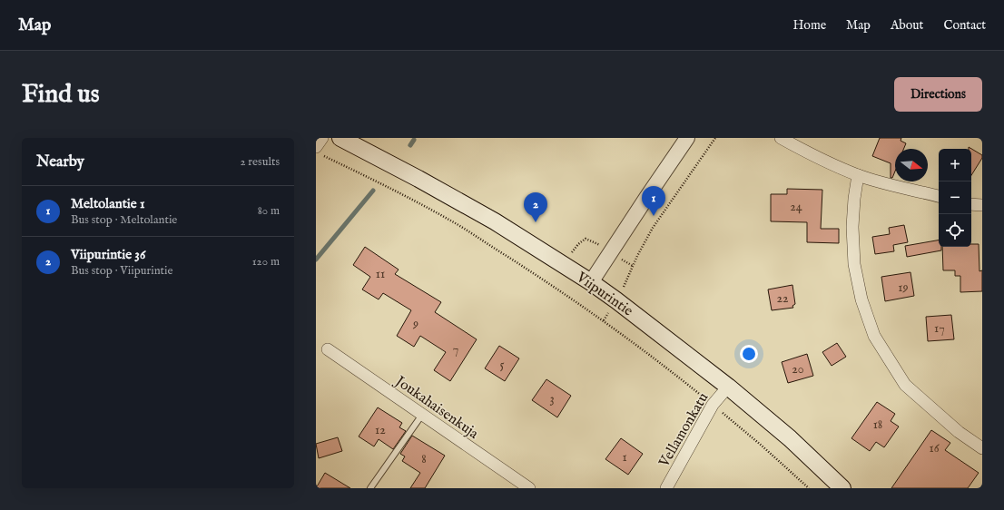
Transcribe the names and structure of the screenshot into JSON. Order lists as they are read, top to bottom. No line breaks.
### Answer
{"streets":{"main road":["Viipurintie"],"street":["Joukahaisenkuja","Vellamonkatu"]},"crossings":[["Viipurintie","Vellamonkatu"]],"house_numbers":["24","11","19","22","9","17","7","5","20","3","18","12","16","1","8"],"north":"right","page":{"header":"Map","nav":["Home","Map","About","Contact"],"buttons":"Directions","title":"Find us","heading":["Nearby","2 results"],"map_buttons":["+","−"],"list":[{"mark":"1","name":"Meltolantie 1","note":"Bus stop · Meltolantie","value":"80 m"},{"mark":"2","name":"Viipurintie 36","note":"Bus stop · Viipurintie","value":"120 m"}],"pins":["1","2"]}}
